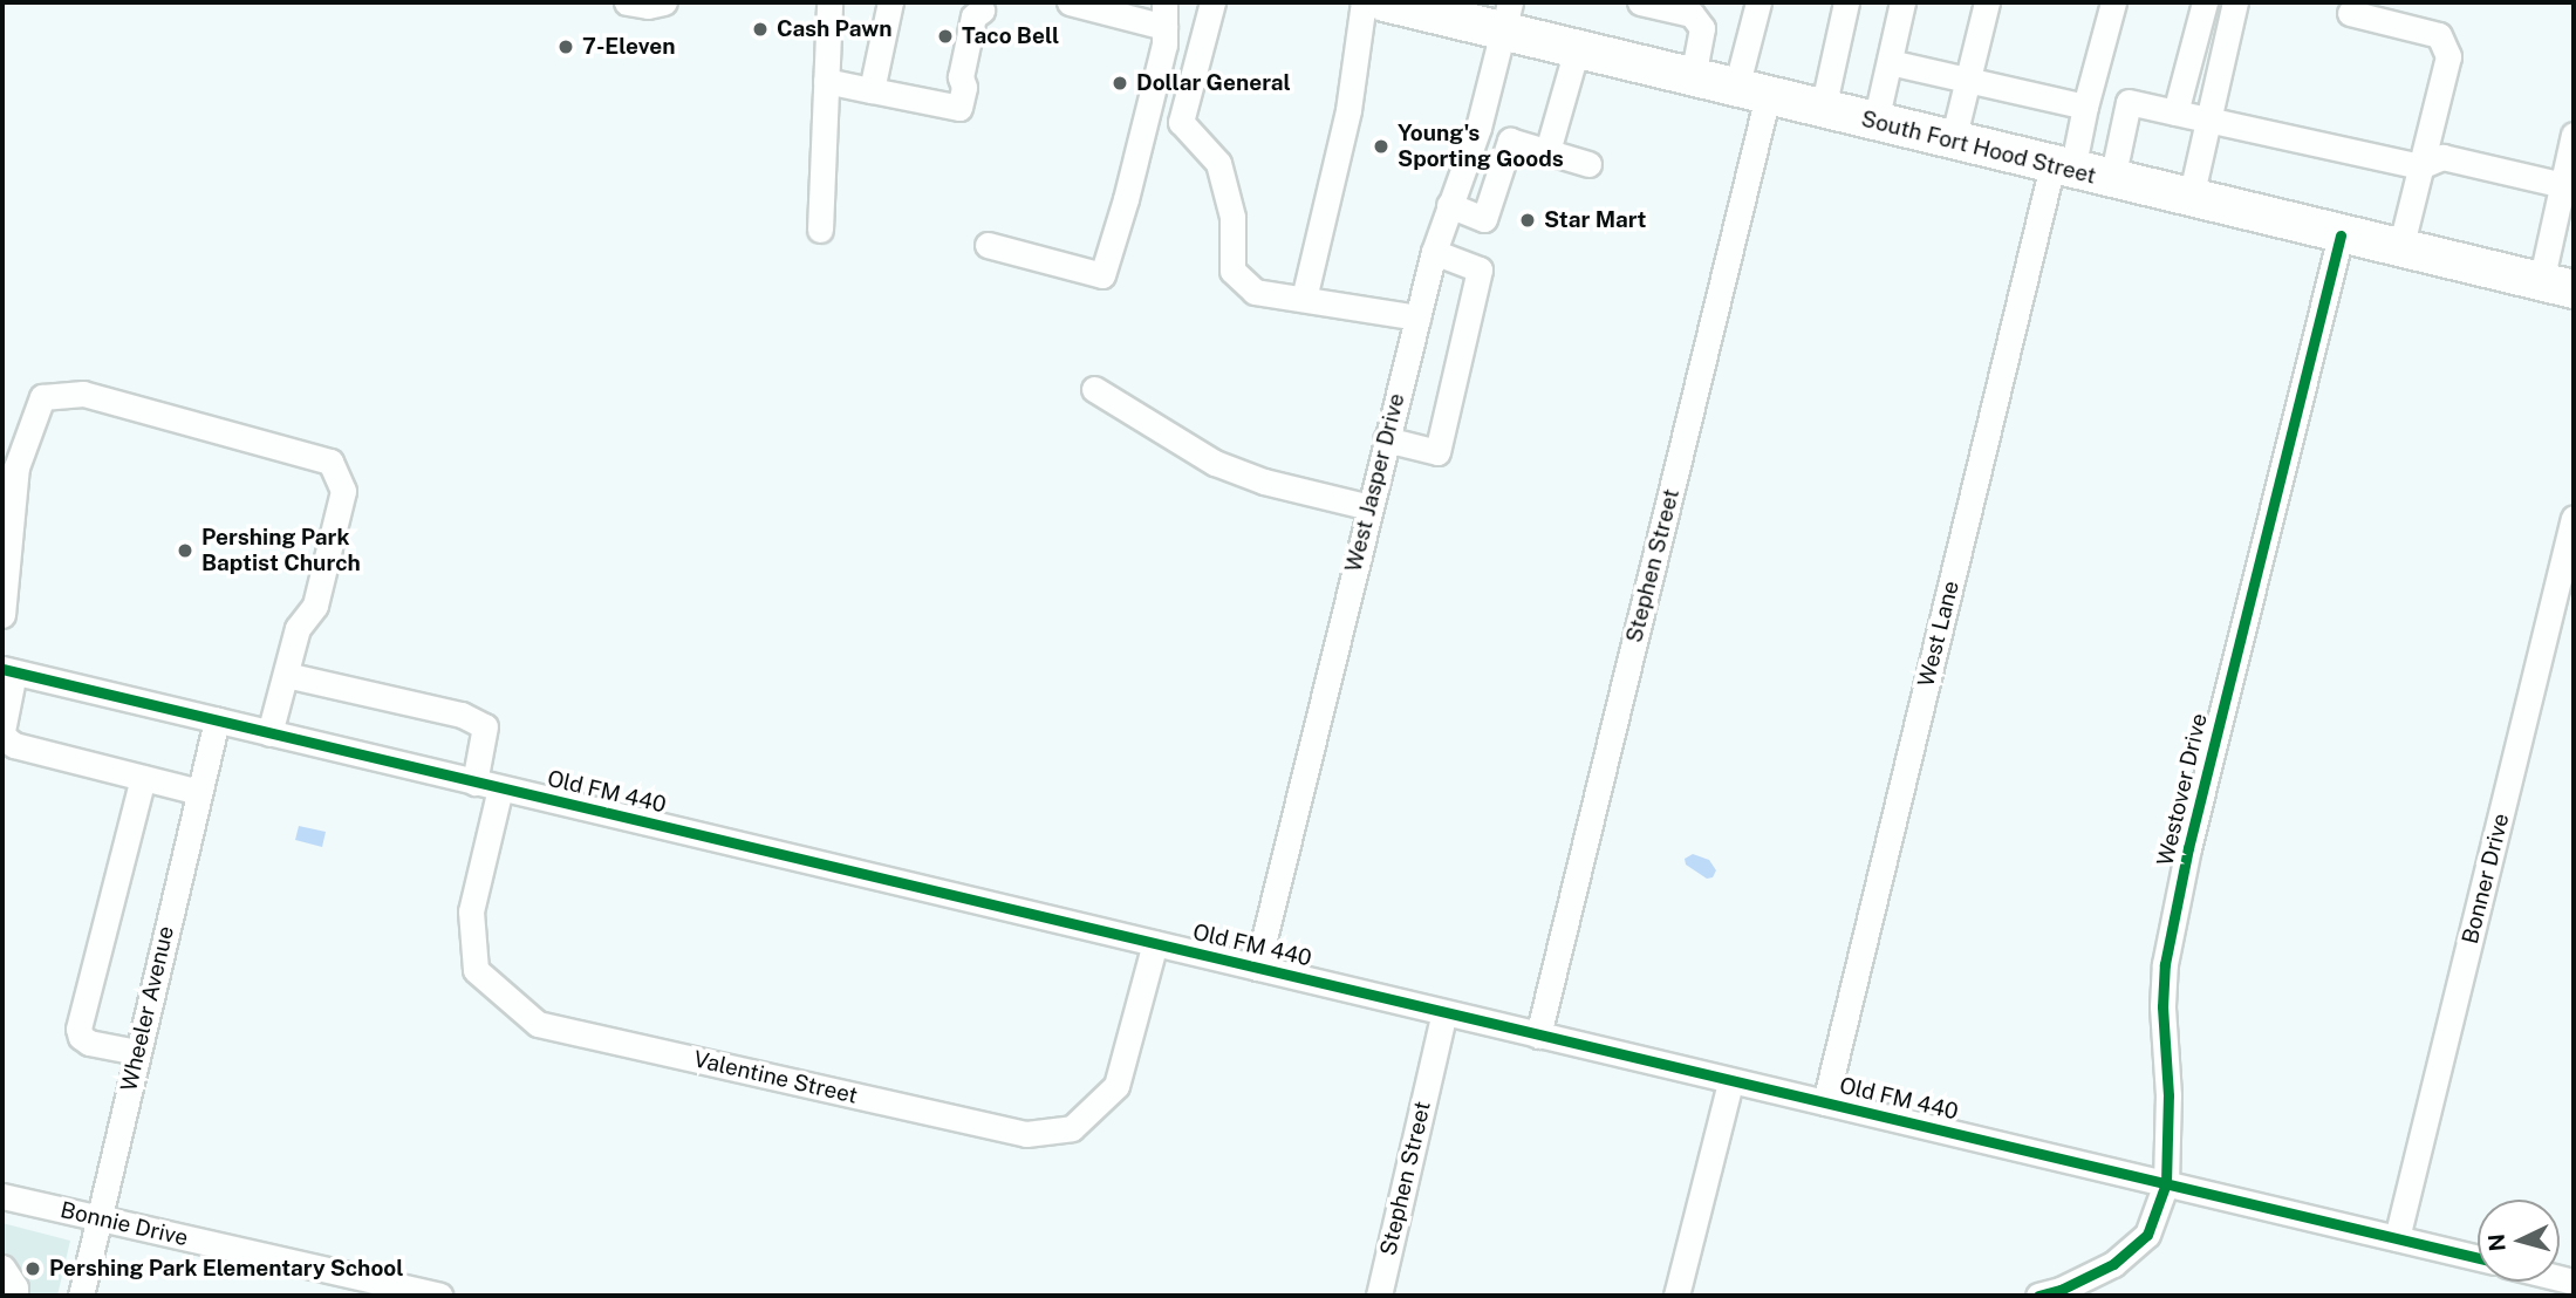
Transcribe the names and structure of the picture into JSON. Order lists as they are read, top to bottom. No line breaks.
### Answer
{"streets":{"highway":["South Fort Hood Street"],"street":["West Jasper Drive","Stephen Street","West Lane","Westover Drive","Old FM 440","Bonner Drive","Wheeler Avenue","Valentine Street","Bonnie Drive"]},"crossings":[["South Fort Hood Street","West Jasper Drive"],["South Fort Hood Street","Stephen Street"],["South Fort Hood Street","West Lane"],["South Fort Hood Street","Westover Drive"],["West Jasper Drive","Old FM 440"],["Stephen Street","Old FM 440"],["West Lane","Old FM 440"],["Westover Drive","Old FM 440"],["Old FM 440","Bonner Drive"],["Old FM 440","Wheeler Avenue"],["Old FM 440","Valentine Street"],["Wheeler Avenue","Bonnie Drive"]],"places":["Cash Pawn","Taco Bell","7-Eleven","Dollar General","Young's Sporting Goods","Star Mart","Pershing Park Baptist Church","Pershing Park Elementary School"],"north":"left"}
